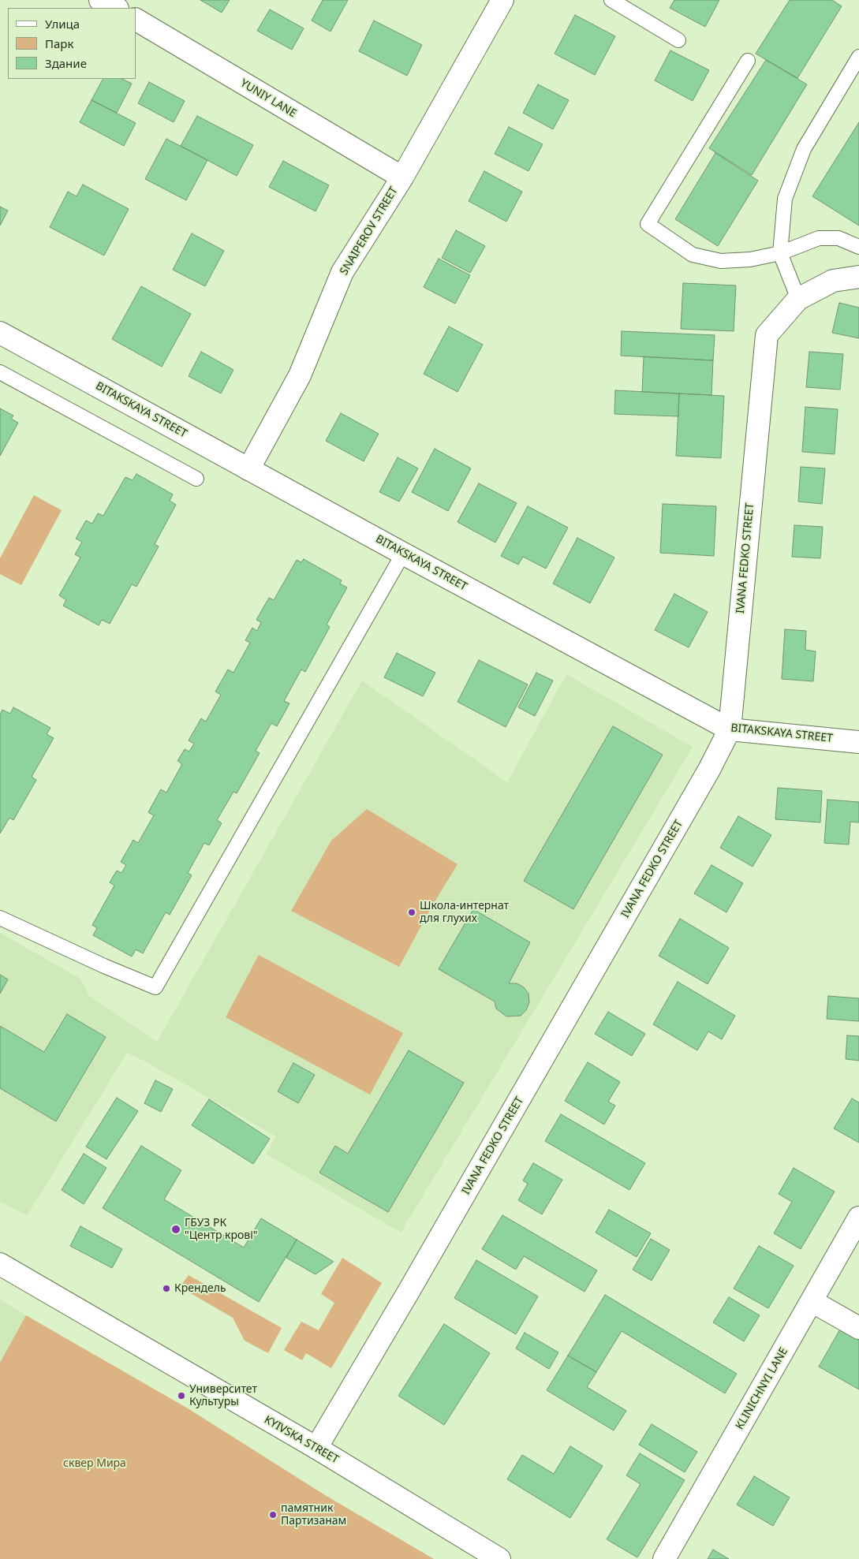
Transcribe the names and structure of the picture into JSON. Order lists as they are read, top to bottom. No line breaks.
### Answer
{"streets":{"street":["YUNIY LANE","SNAIPEROV STREET","BITAKSKAYA STREET","IVANA FEDKO STREET","KLINICHNYI LANE","KYIVSKA STREET"]},"crossings":[["YUNIY LANE","SNAIPEROV STREET"],["SNAIPEROV STREET","BITAKSKAYA STREET"],["BITAKSKAYA STREET","IVANA FEDKO STREET"],["IVANA FEDKO STREET","KYIVSKA STREET"]],"parks":["сквер Мира"],"places":["Школа-интернат для глухих","ГБУЗ РК \"Центр крові\"","Крендель","Университет Культуры","памятник Партизанам"],"legend":["Улица","Парк","Здание"]}
